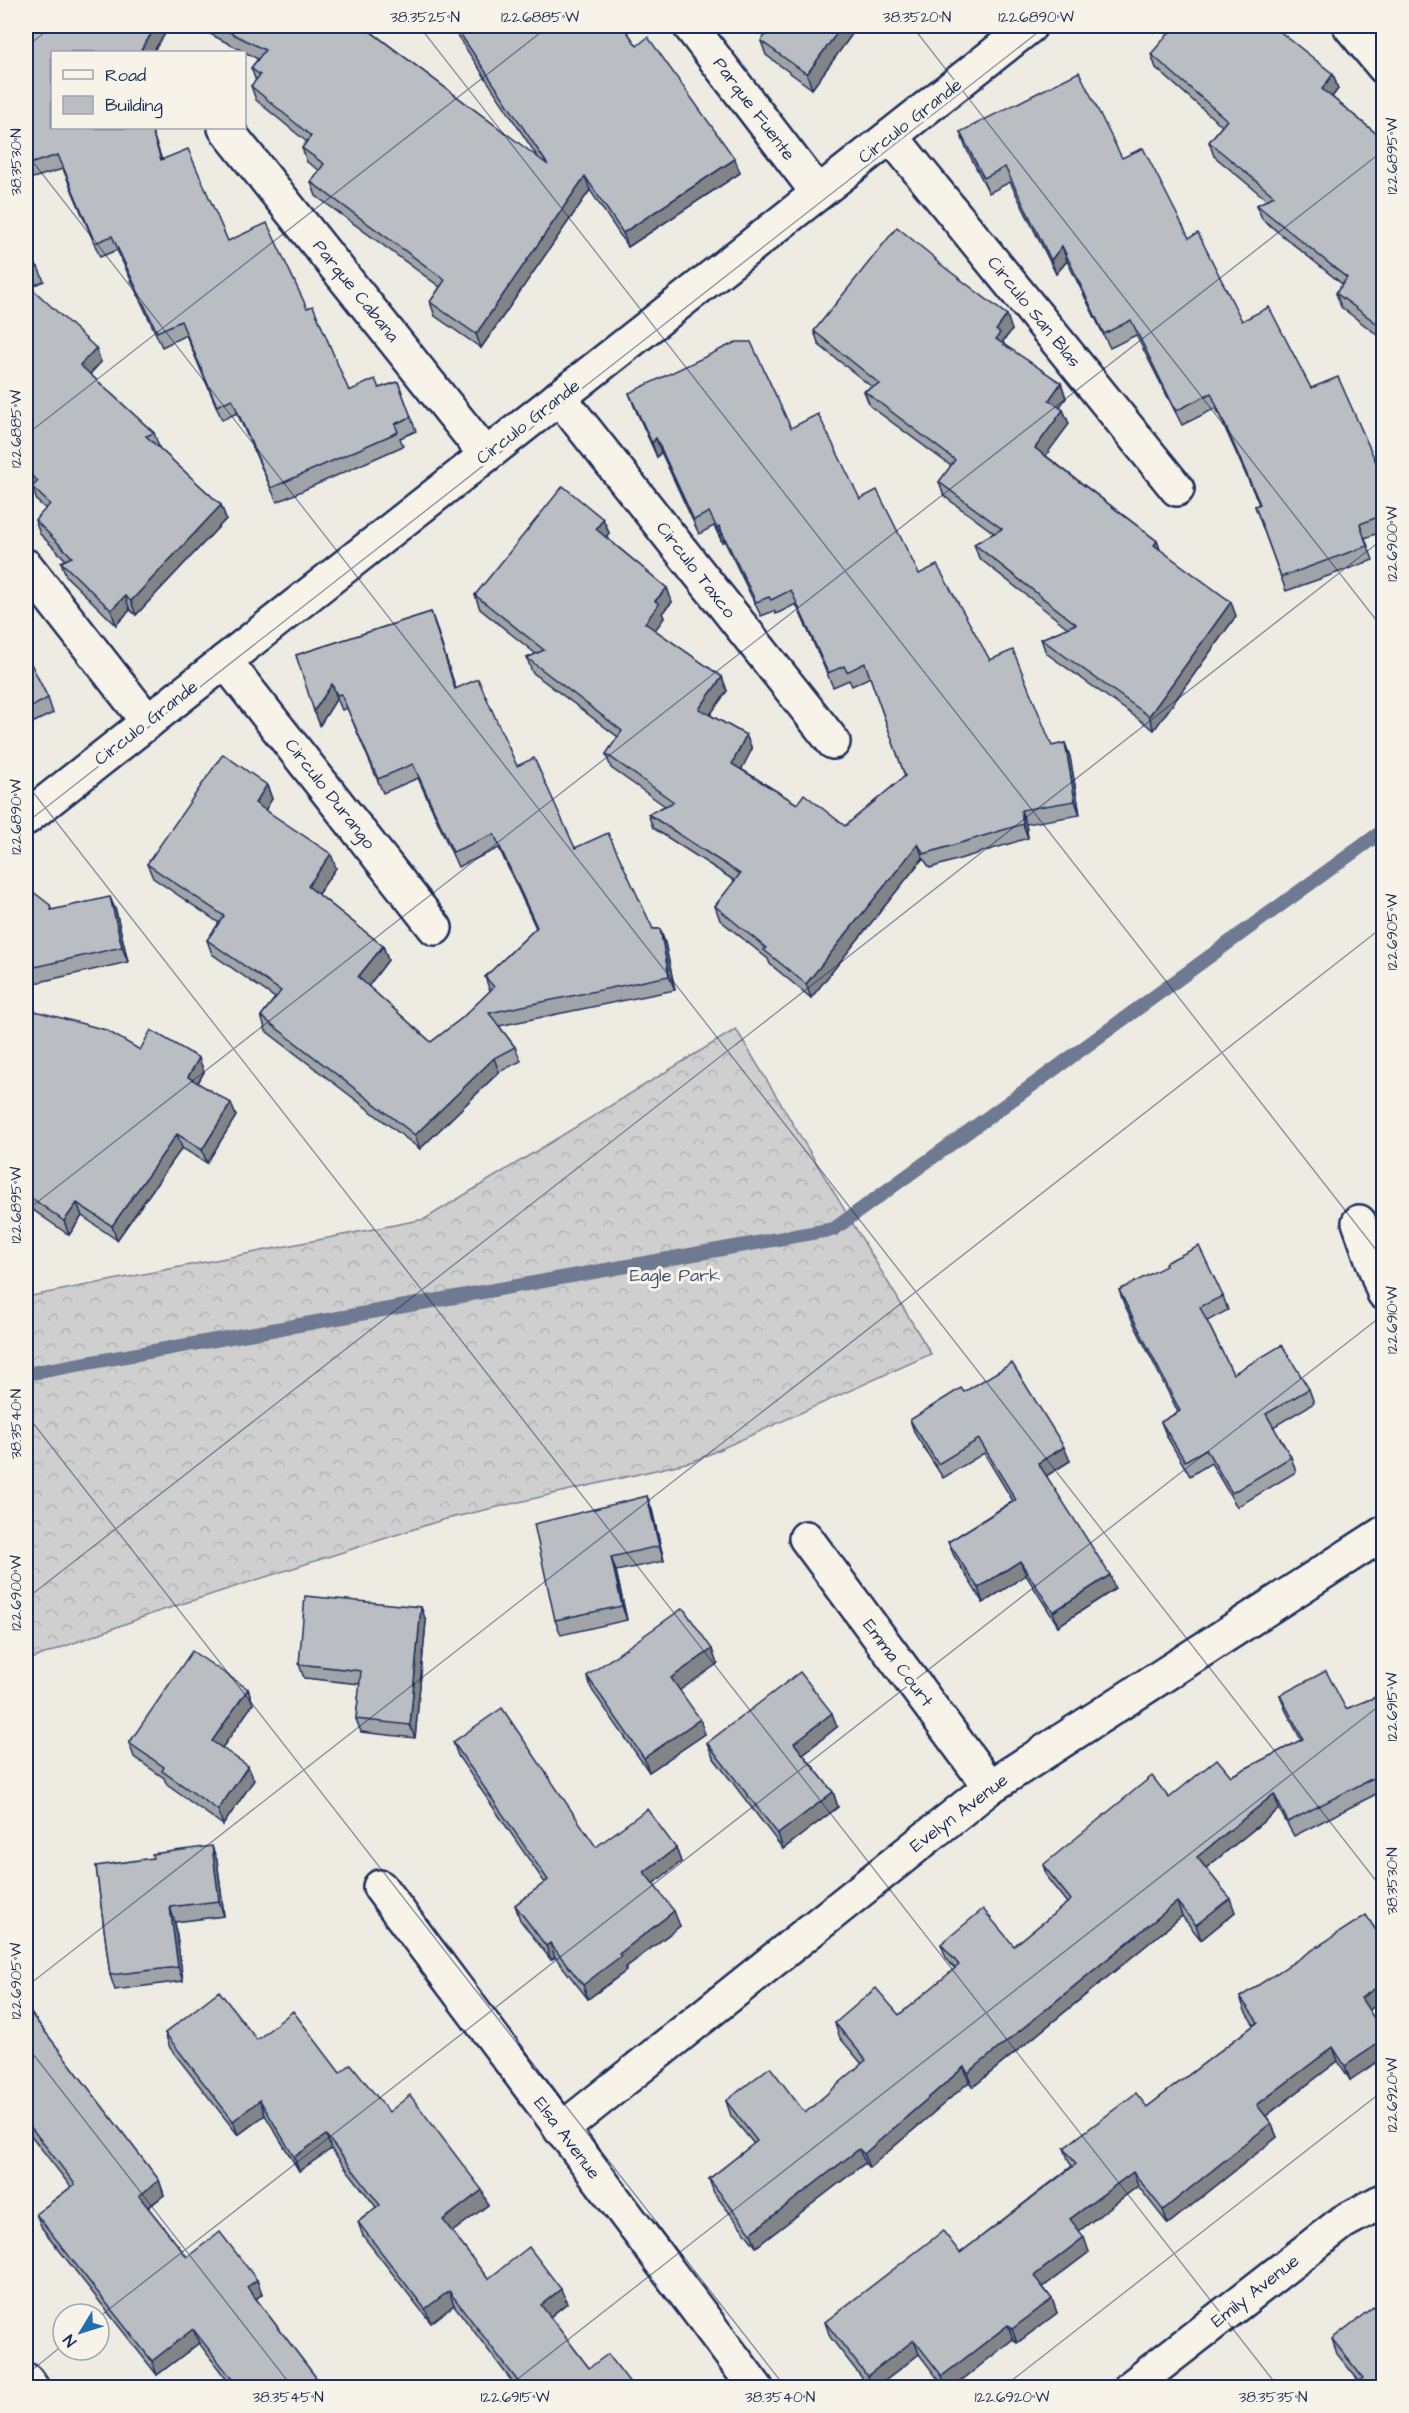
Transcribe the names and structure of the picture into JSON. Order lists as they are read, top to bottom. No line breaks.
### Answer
{"streets":{"street":["Parque Fuente","Circulo Grande","Parque Cabana","Circulo San Blas","Circulo Taxco","Circulo Durango","Emma Court","Evelyn Avenue","Elsa Avenue","Emily Avenue"]},"crossings":[["Parque Fuente","Circulo Grande"],["Circulo Grande","Parque Cabana"],["Circulo Grande","Circulo San Blas"],["Circulo Grande","Circulo Taxco"],["Circulo Grande","Circulo Durango"],["Emma Court","Evelyn Avenue"],["Evelyn Avenue","Elsa Avenue"]],"parks":["Eagle Park"],"legend":["Road","Building"],"north":"bottom left","coordinates":["38.3525°N","122.6885°W","38.3520°N","122.6890°W","122.6895°W","38.3530°N","122.6900°W","122.6905°W","122.6910°W","38.3540°N","122.6915°W","122.6920°W","38.3545°N","38.3535°N"]}
